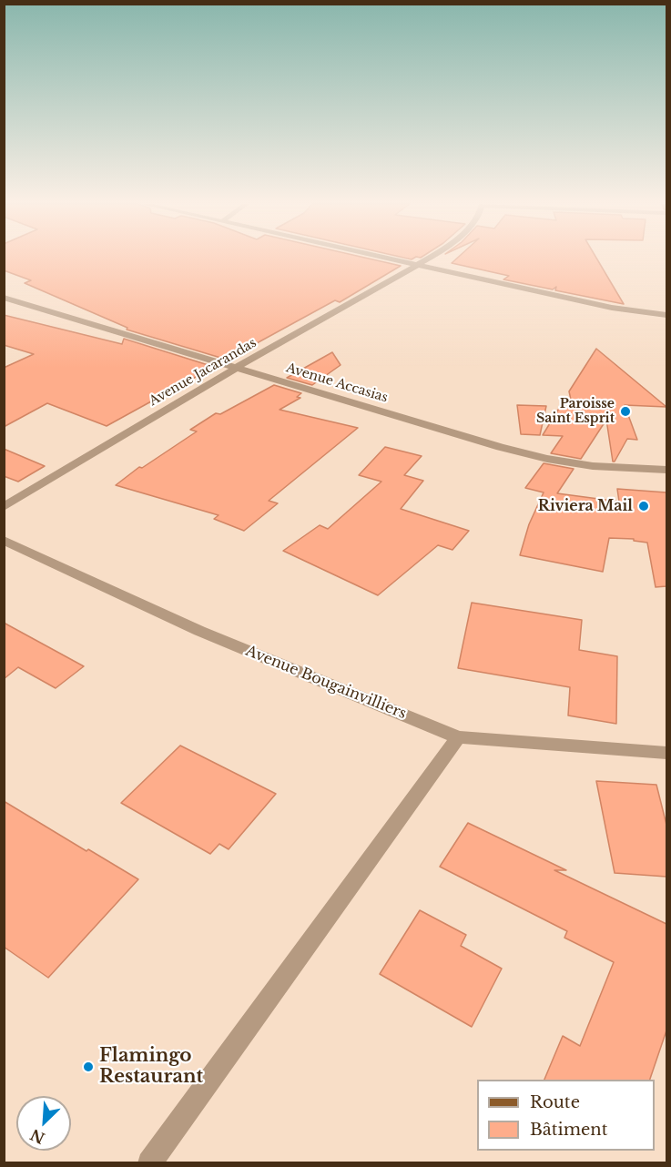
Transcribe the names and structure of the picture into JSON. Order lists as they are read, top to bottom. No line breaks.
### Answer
{"streets":{"street":["Avenue Jacarandas","Avenue Accasias","Avenue Bougainvilliers"]},"crossings":[["Avenue Jacarandas","Avenue Accasias"]],"places":["Paroisse Saint Esprit","Riviera Mail","Flamingo Restaurant"],"legend":["Route","Bâtiment"],"north":"bottom left"}
